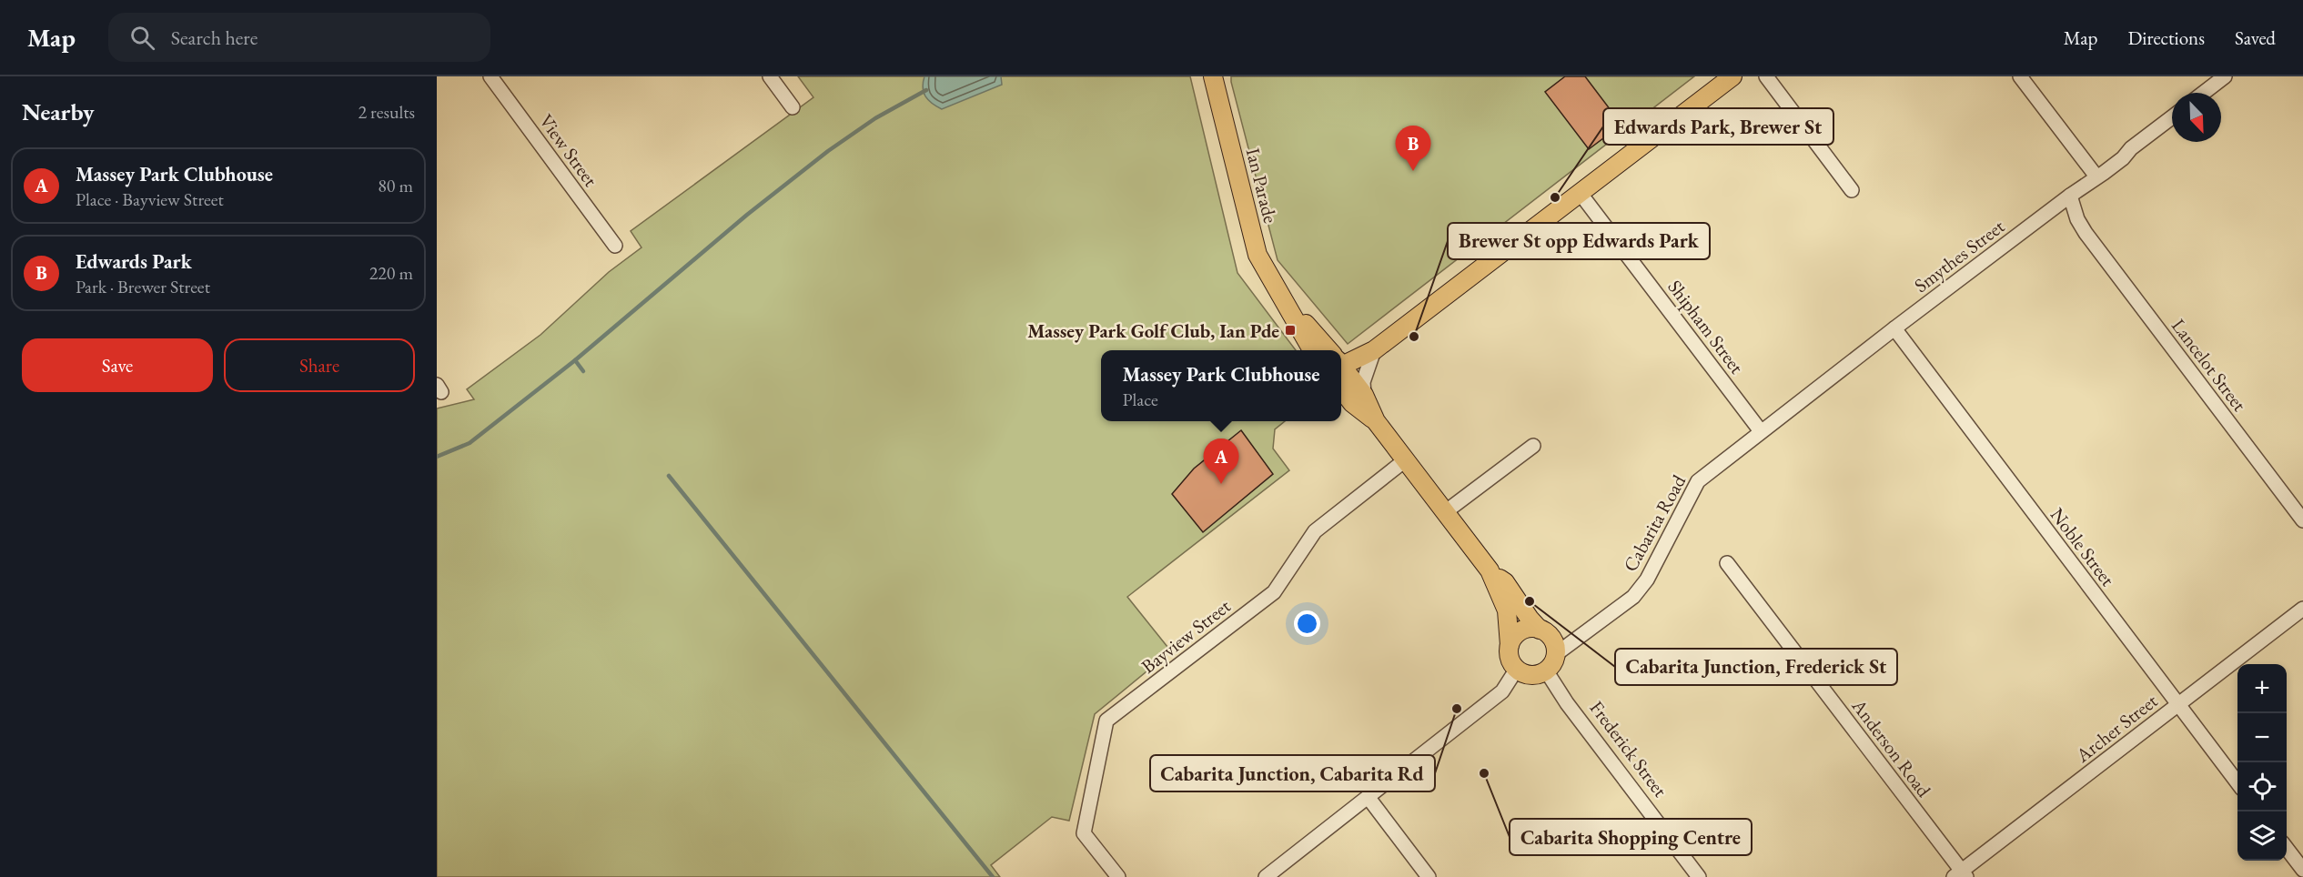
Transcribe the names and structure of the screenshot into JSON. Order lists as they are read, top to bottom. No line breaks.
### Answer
{"streets":{"main road":["Ian Parade"],"street":["View Street","Smythes Street","Shipham Street","Lancelot Street","Cabarita Road","Noble Street","Bayview Street","Archer Street","Anderson Road","Frederick Street"]},"crossings":[["Smythes Street","Shipham Street"],["Smythes Street","Lancelot Street"],["Smythes Street","Cabarita Road"],["Smythes Street","Noble Street"],["Shipham Street","Cabarita Road"],["Cabarita Road","Frederick Street"],["Noble Street","Archer Street"],["Archer Street","Anderson Road"]],"places":{"other":["Edwards Park, Brewer St","Brewer St opp Edwards Park","Cabarita Junction, Frederick St","Cabarita Junction, Cabarita Rd","Cabarita Shopping Centre"],"transit":["Massey Park Golf Club, Ian Pde"]},"north":"bottom right","page":{"header":"Map","search":"Search here","nav":["Map","Directions","Saved"],"heading":["Nearby","2 results"],"pins":["B","A"],"list":[{"mark":"A","name":"Massey Park Clubhouse","note":"Place · Bayview Street","value":"80 m"},{"mark":"B","name":"Edwards Park","note":"Park · Brewer Street","value":"220 m"}],"buttons":["Save","Share"],"popup":["Massey Park Clubhouse","Place"],"map_buttons":["+","−"]}}
